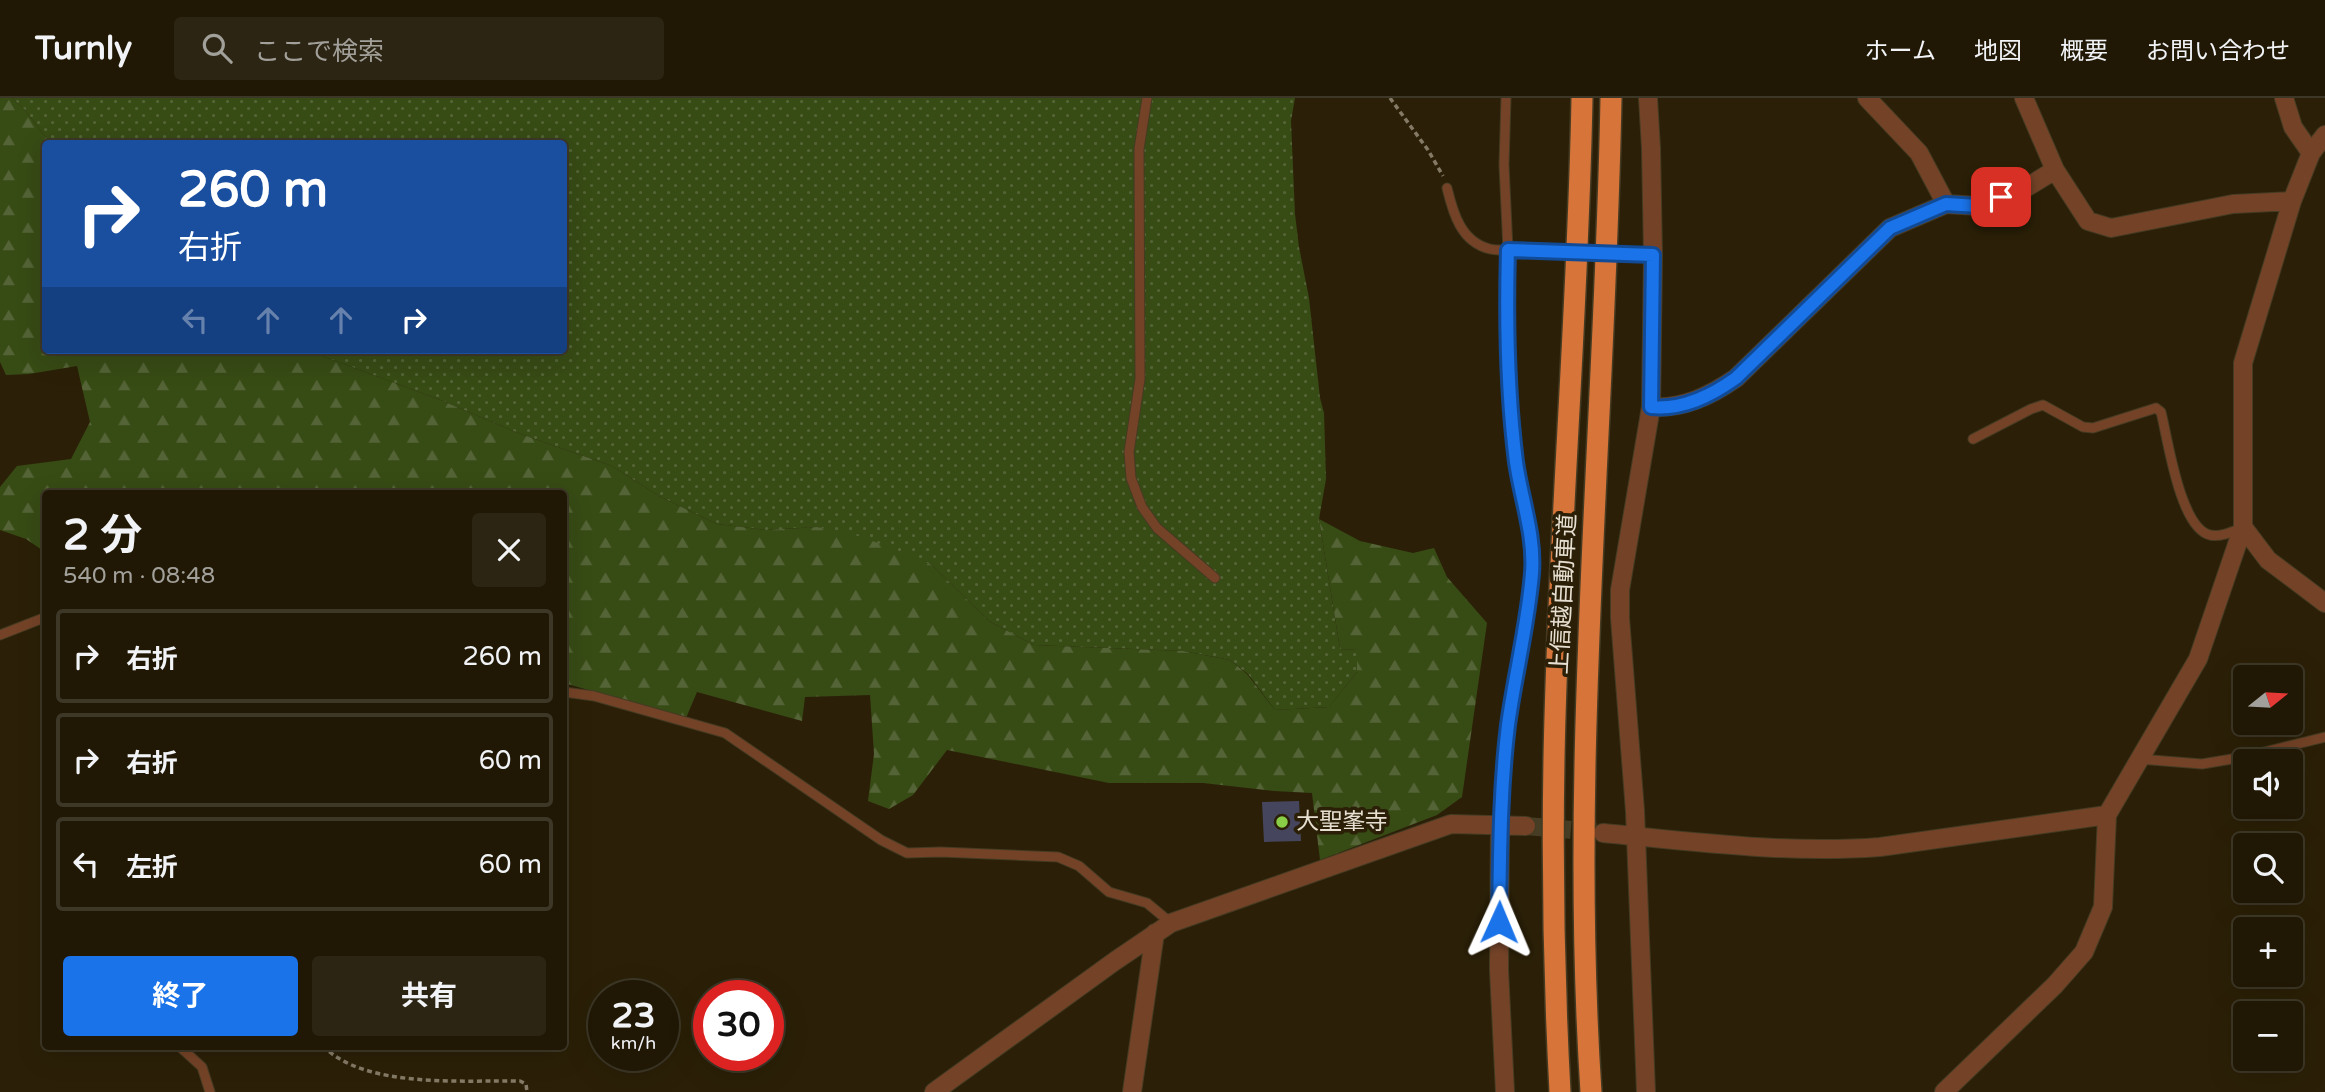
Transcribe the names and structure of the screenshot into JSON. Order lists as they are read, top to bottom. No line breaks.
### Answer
{"streets":{"highway":["上信越自動車道"]},"places":["大聖峯寺"],"north":"right","page":{"header":"Turnly","search":"ここで検索","nav":["ホーム","地図","概要","お問い合わせ"],"turn":["260 m","右折"],"heading":["2 分","540 m · 08:48"],"list":[{"name":"右折","value":"260 m"},{"name":"右折","value":"60 m"},{"name":"左折","value":"60 m"}],"map_buttons":["+","−"],"buttons":["終了","共有"],"speed":"23 km/h","limit":"30"}}
